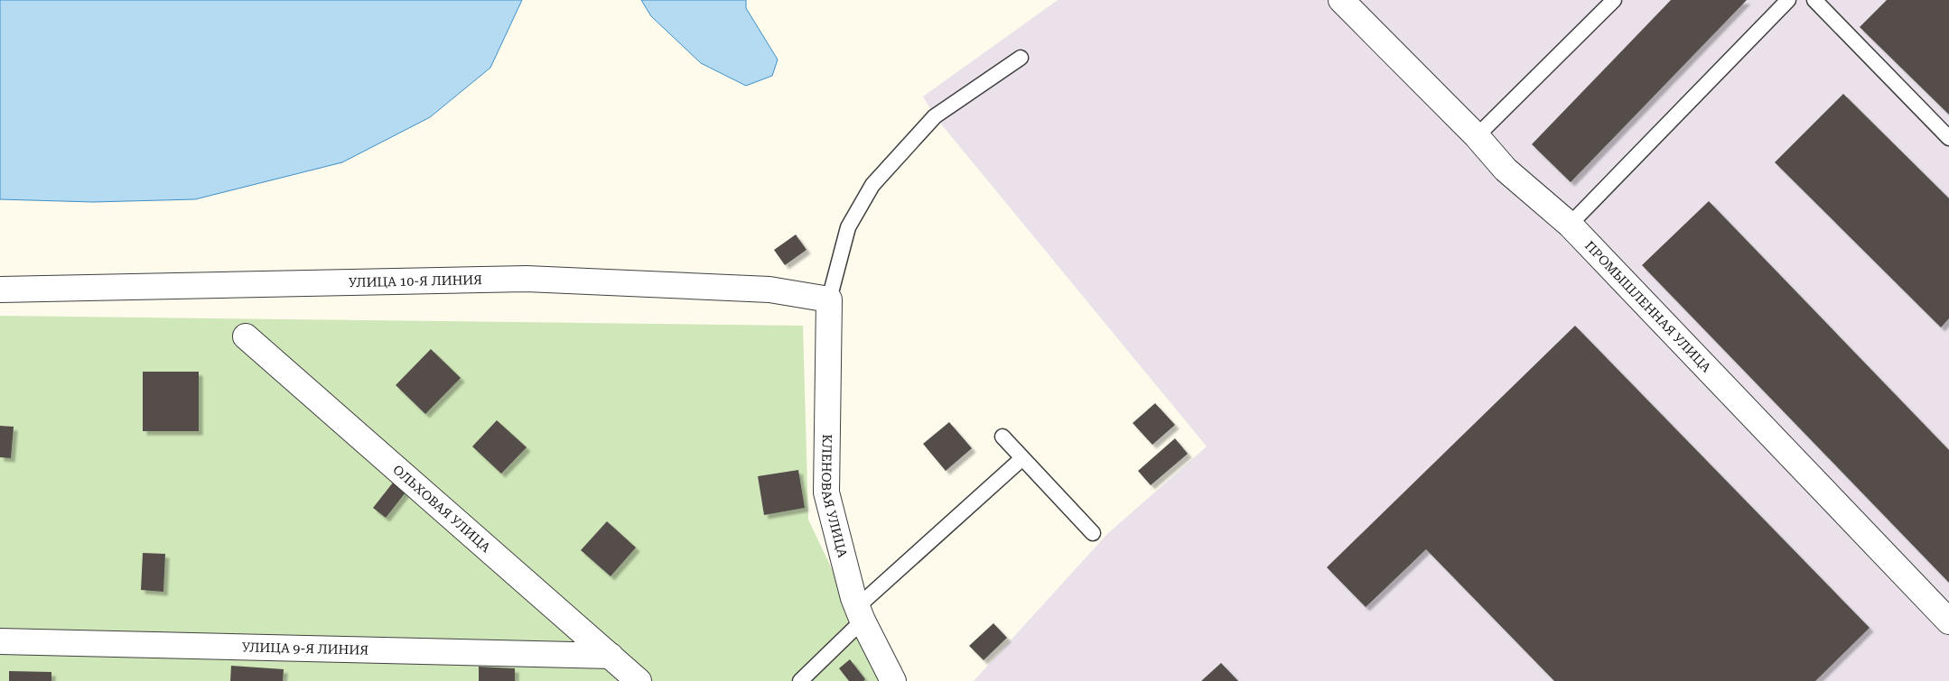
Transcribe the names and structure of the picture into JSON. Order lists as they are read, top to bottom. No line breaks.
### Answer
{"streets":{"street":["УЛИЦА 10-Я ЛИНИЯ","ПРОМЫШЛЕННАЯ УЛИЦА","КЛЕНОВАЯ УЛИЦА","ОЛЬХОВАЯ УЛИЦА","УЛИЦА 9-Я ЛИНИЯ"]},"crossings":[["УЛИЦА 10-Я ЛИНИЯ","КЛЕНОВАЯ УЛИЦА"],["ОЛЬХОВАЯ УЛИЦА","УЛИЦА 9-Я ЛИНИЯ"]]}
